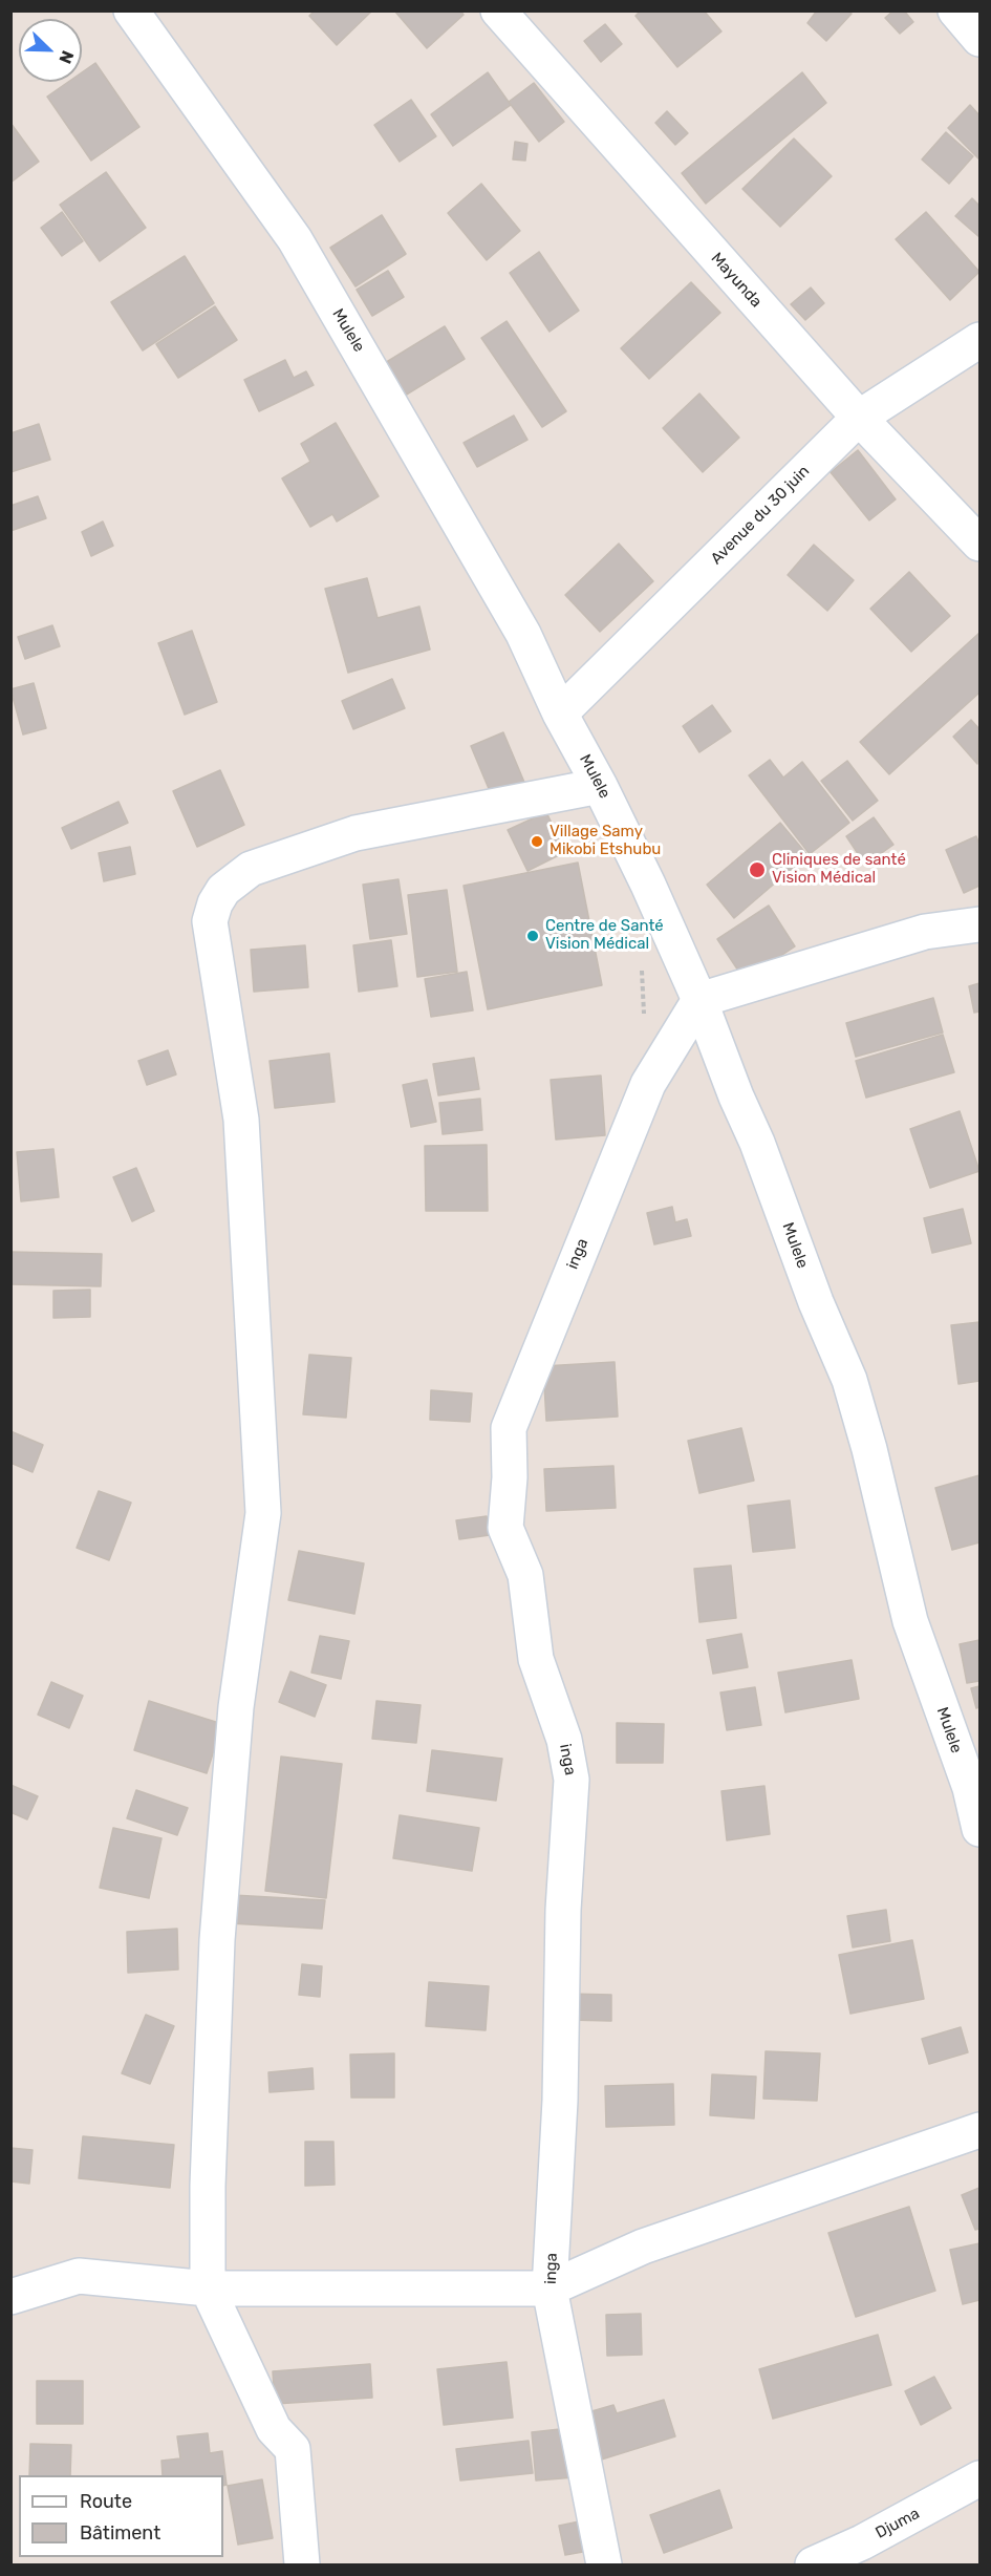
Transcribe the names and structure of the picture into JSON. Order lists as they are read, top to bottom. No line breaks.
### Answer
{"streets":{"street":["Mayunda","Mulele","Avenue du 30 juin","inga","Djuma"]},"crossings":[["Mayunda","Avenue du 30 juin"],["Mulele","Avenue du 30 juin"],["Mulele","inga"]],"places":["Village Samy Mikobi Etshubu","Cliniques de santé Vision Médical","Centre de Santé Vision Médical"],"legend":["Route","Bâtiment"],"north":"bottom right"}
